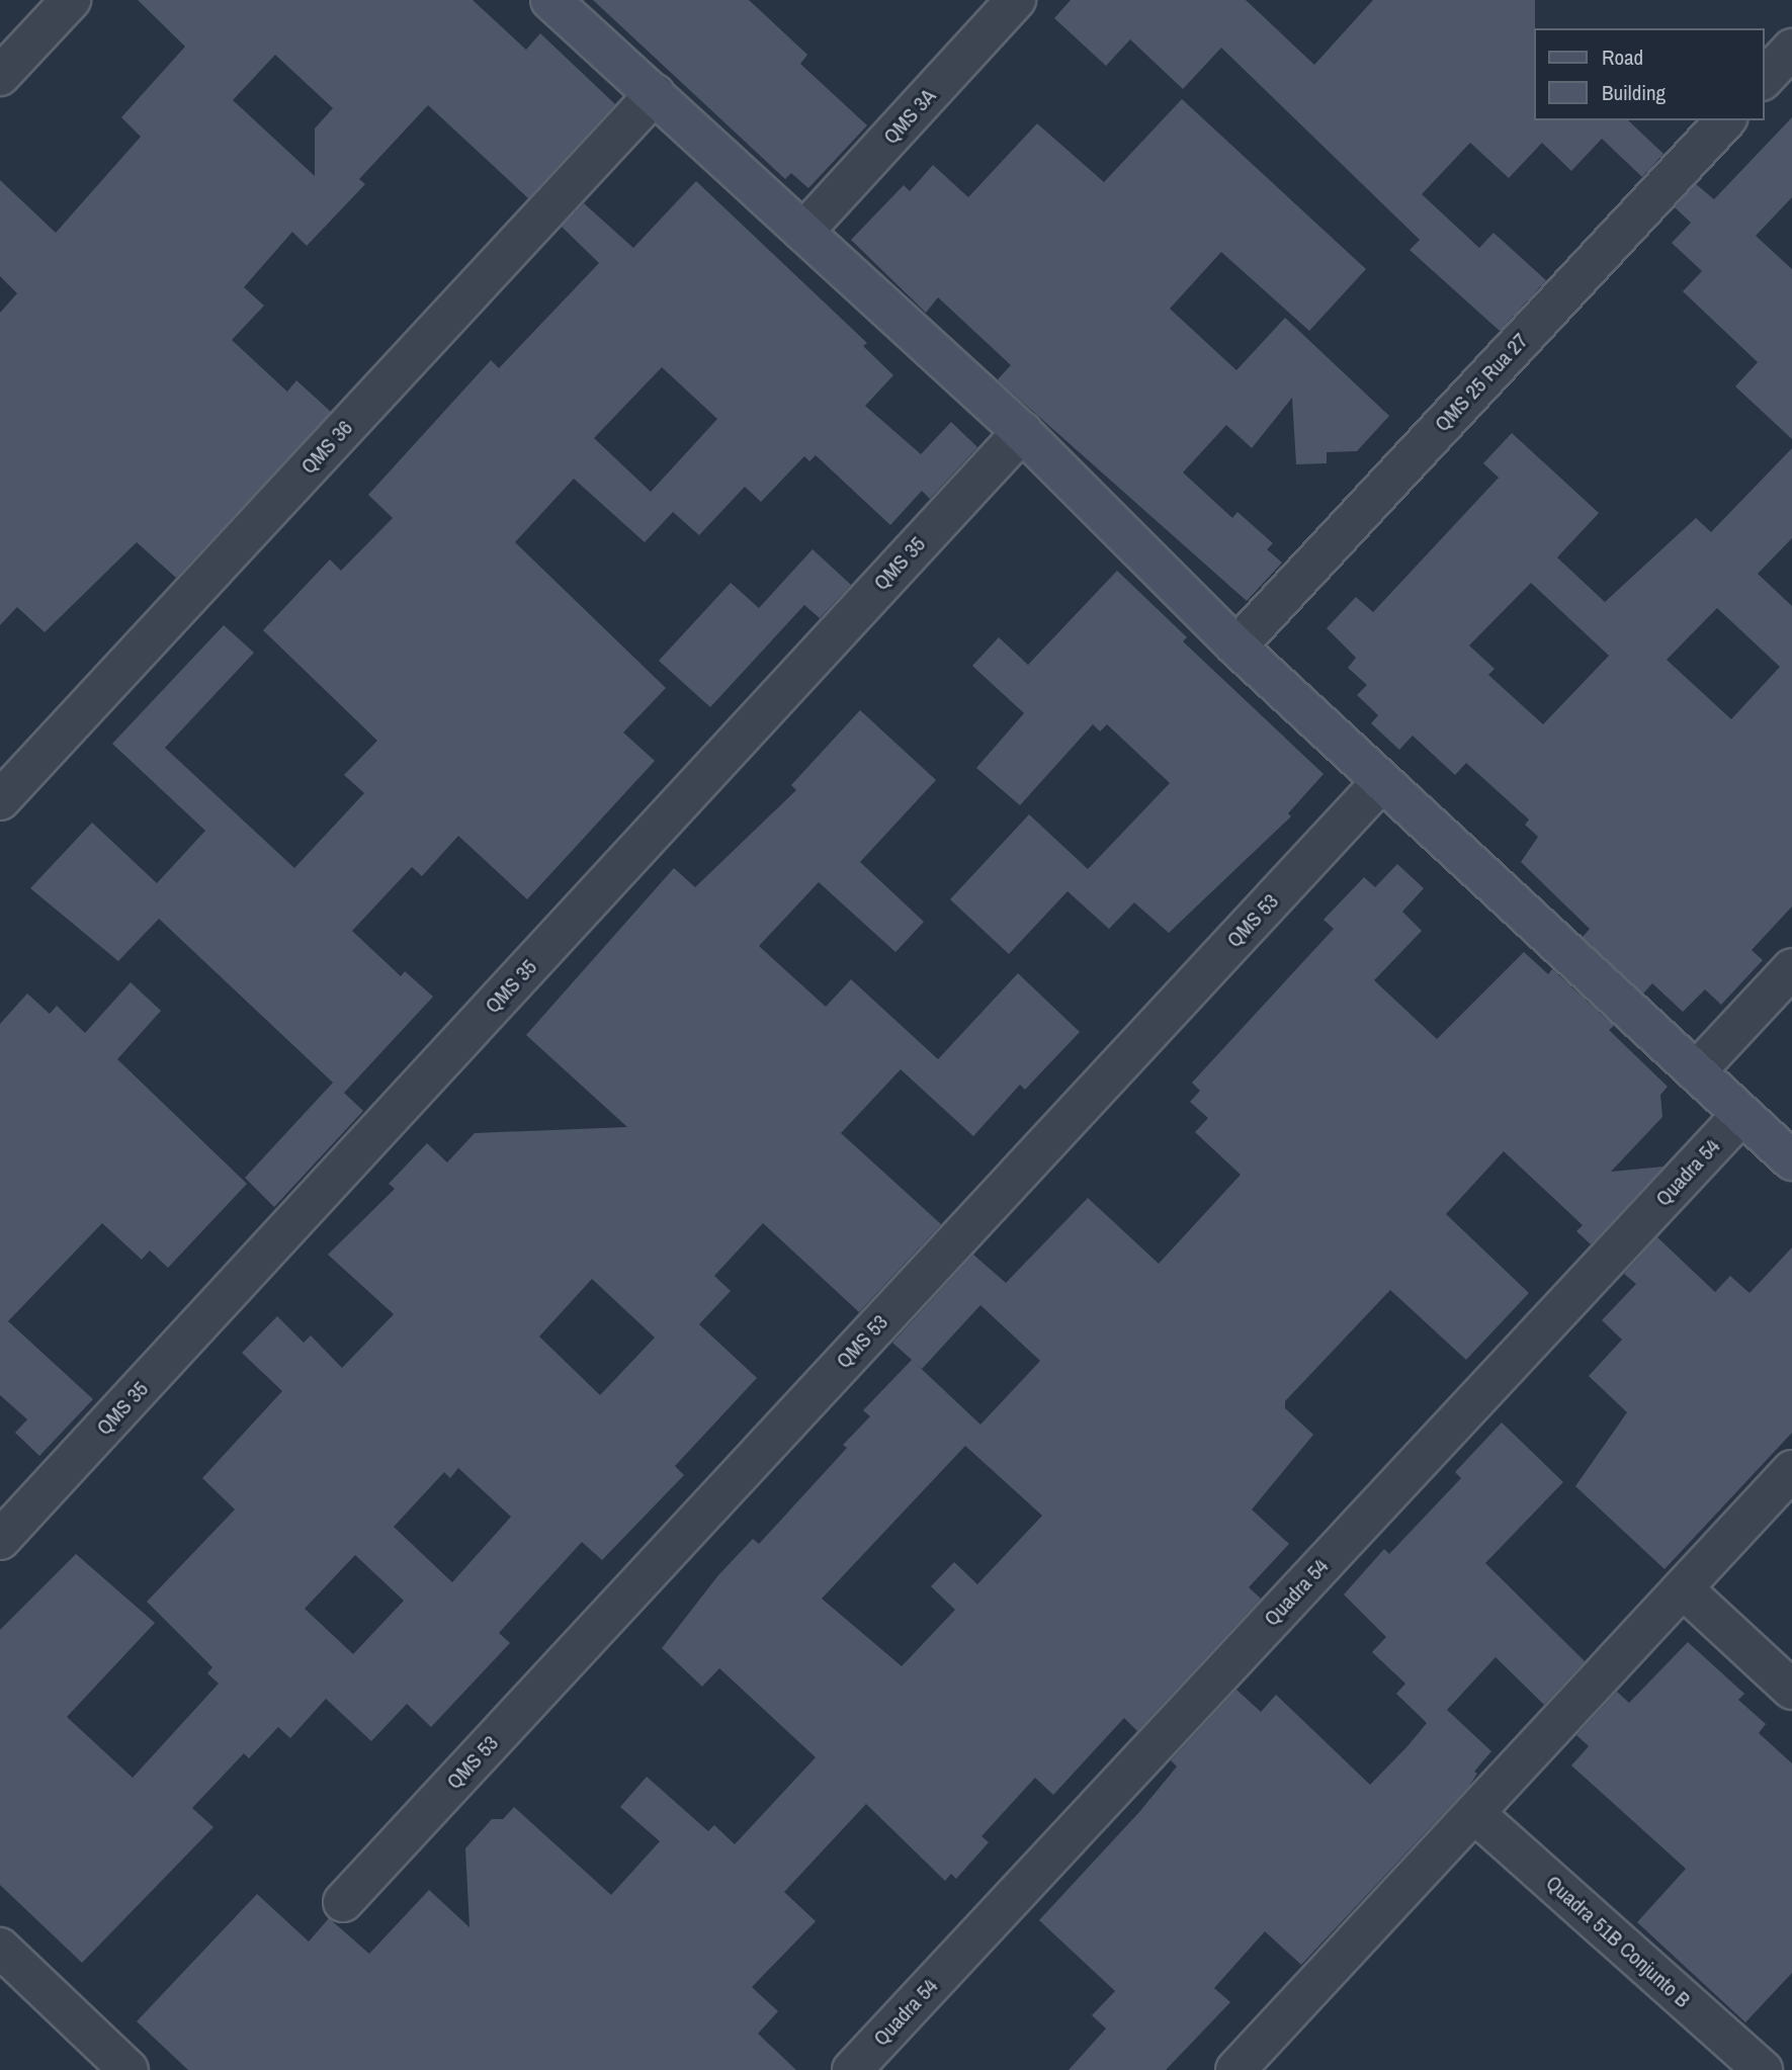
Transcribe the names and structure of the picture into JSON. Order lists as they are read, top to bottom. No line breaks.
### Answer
{"streets":{"street":["QMS 3A","QMS 25 Rua 27","QMS 36","QMS 35","QMS 53","Quadra 54","Quadra 51B Conjunto B"]},"legend":["Road","Building"]}
